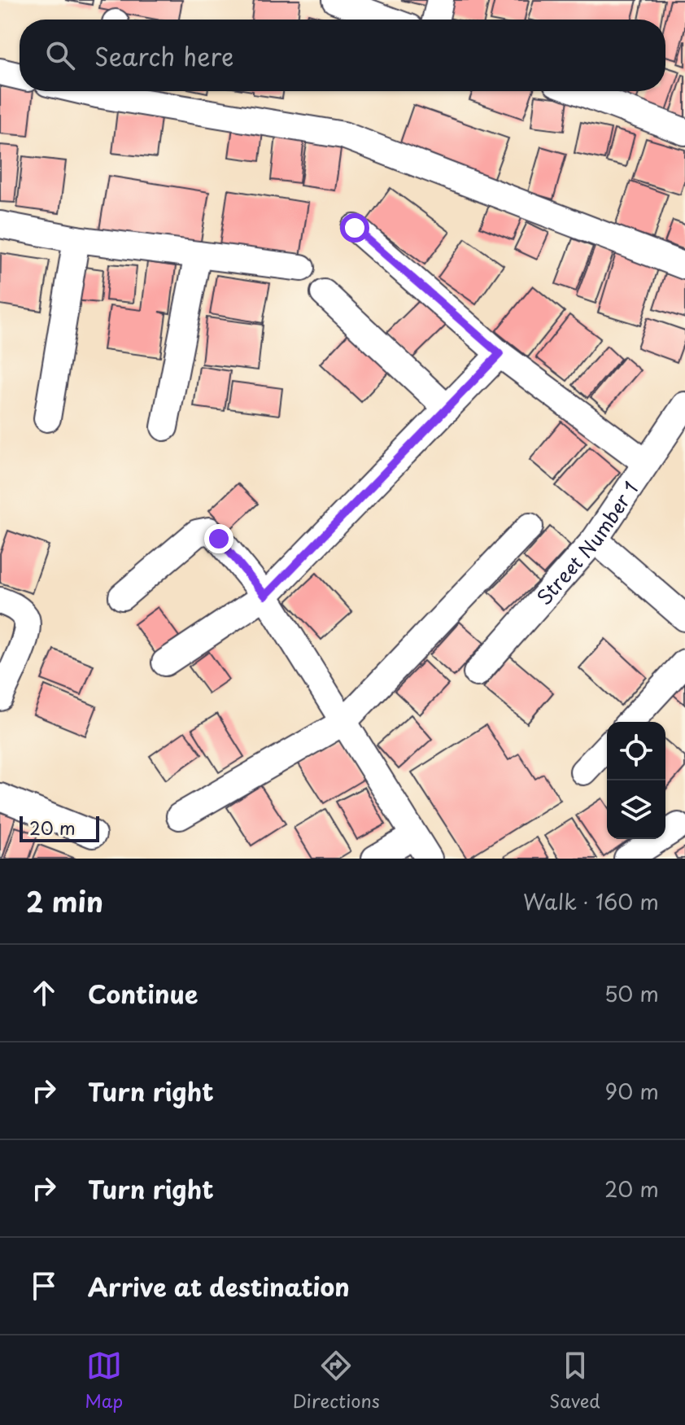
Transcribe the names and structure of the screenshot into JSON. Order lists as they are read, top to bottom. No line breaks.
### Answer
{"streets":{"street":["Street Number 1"]},"scale_bar":"20 m","page":{"search":"Search here","scale":"20 m","heading":["2 min","Walk · 160 m"],"list":[["Continue","50 m"],["Turn right","90 m"],["Turn right","20 m"],"Arrive at destination"],"nav":["Map","Directions","Saved"]}}
